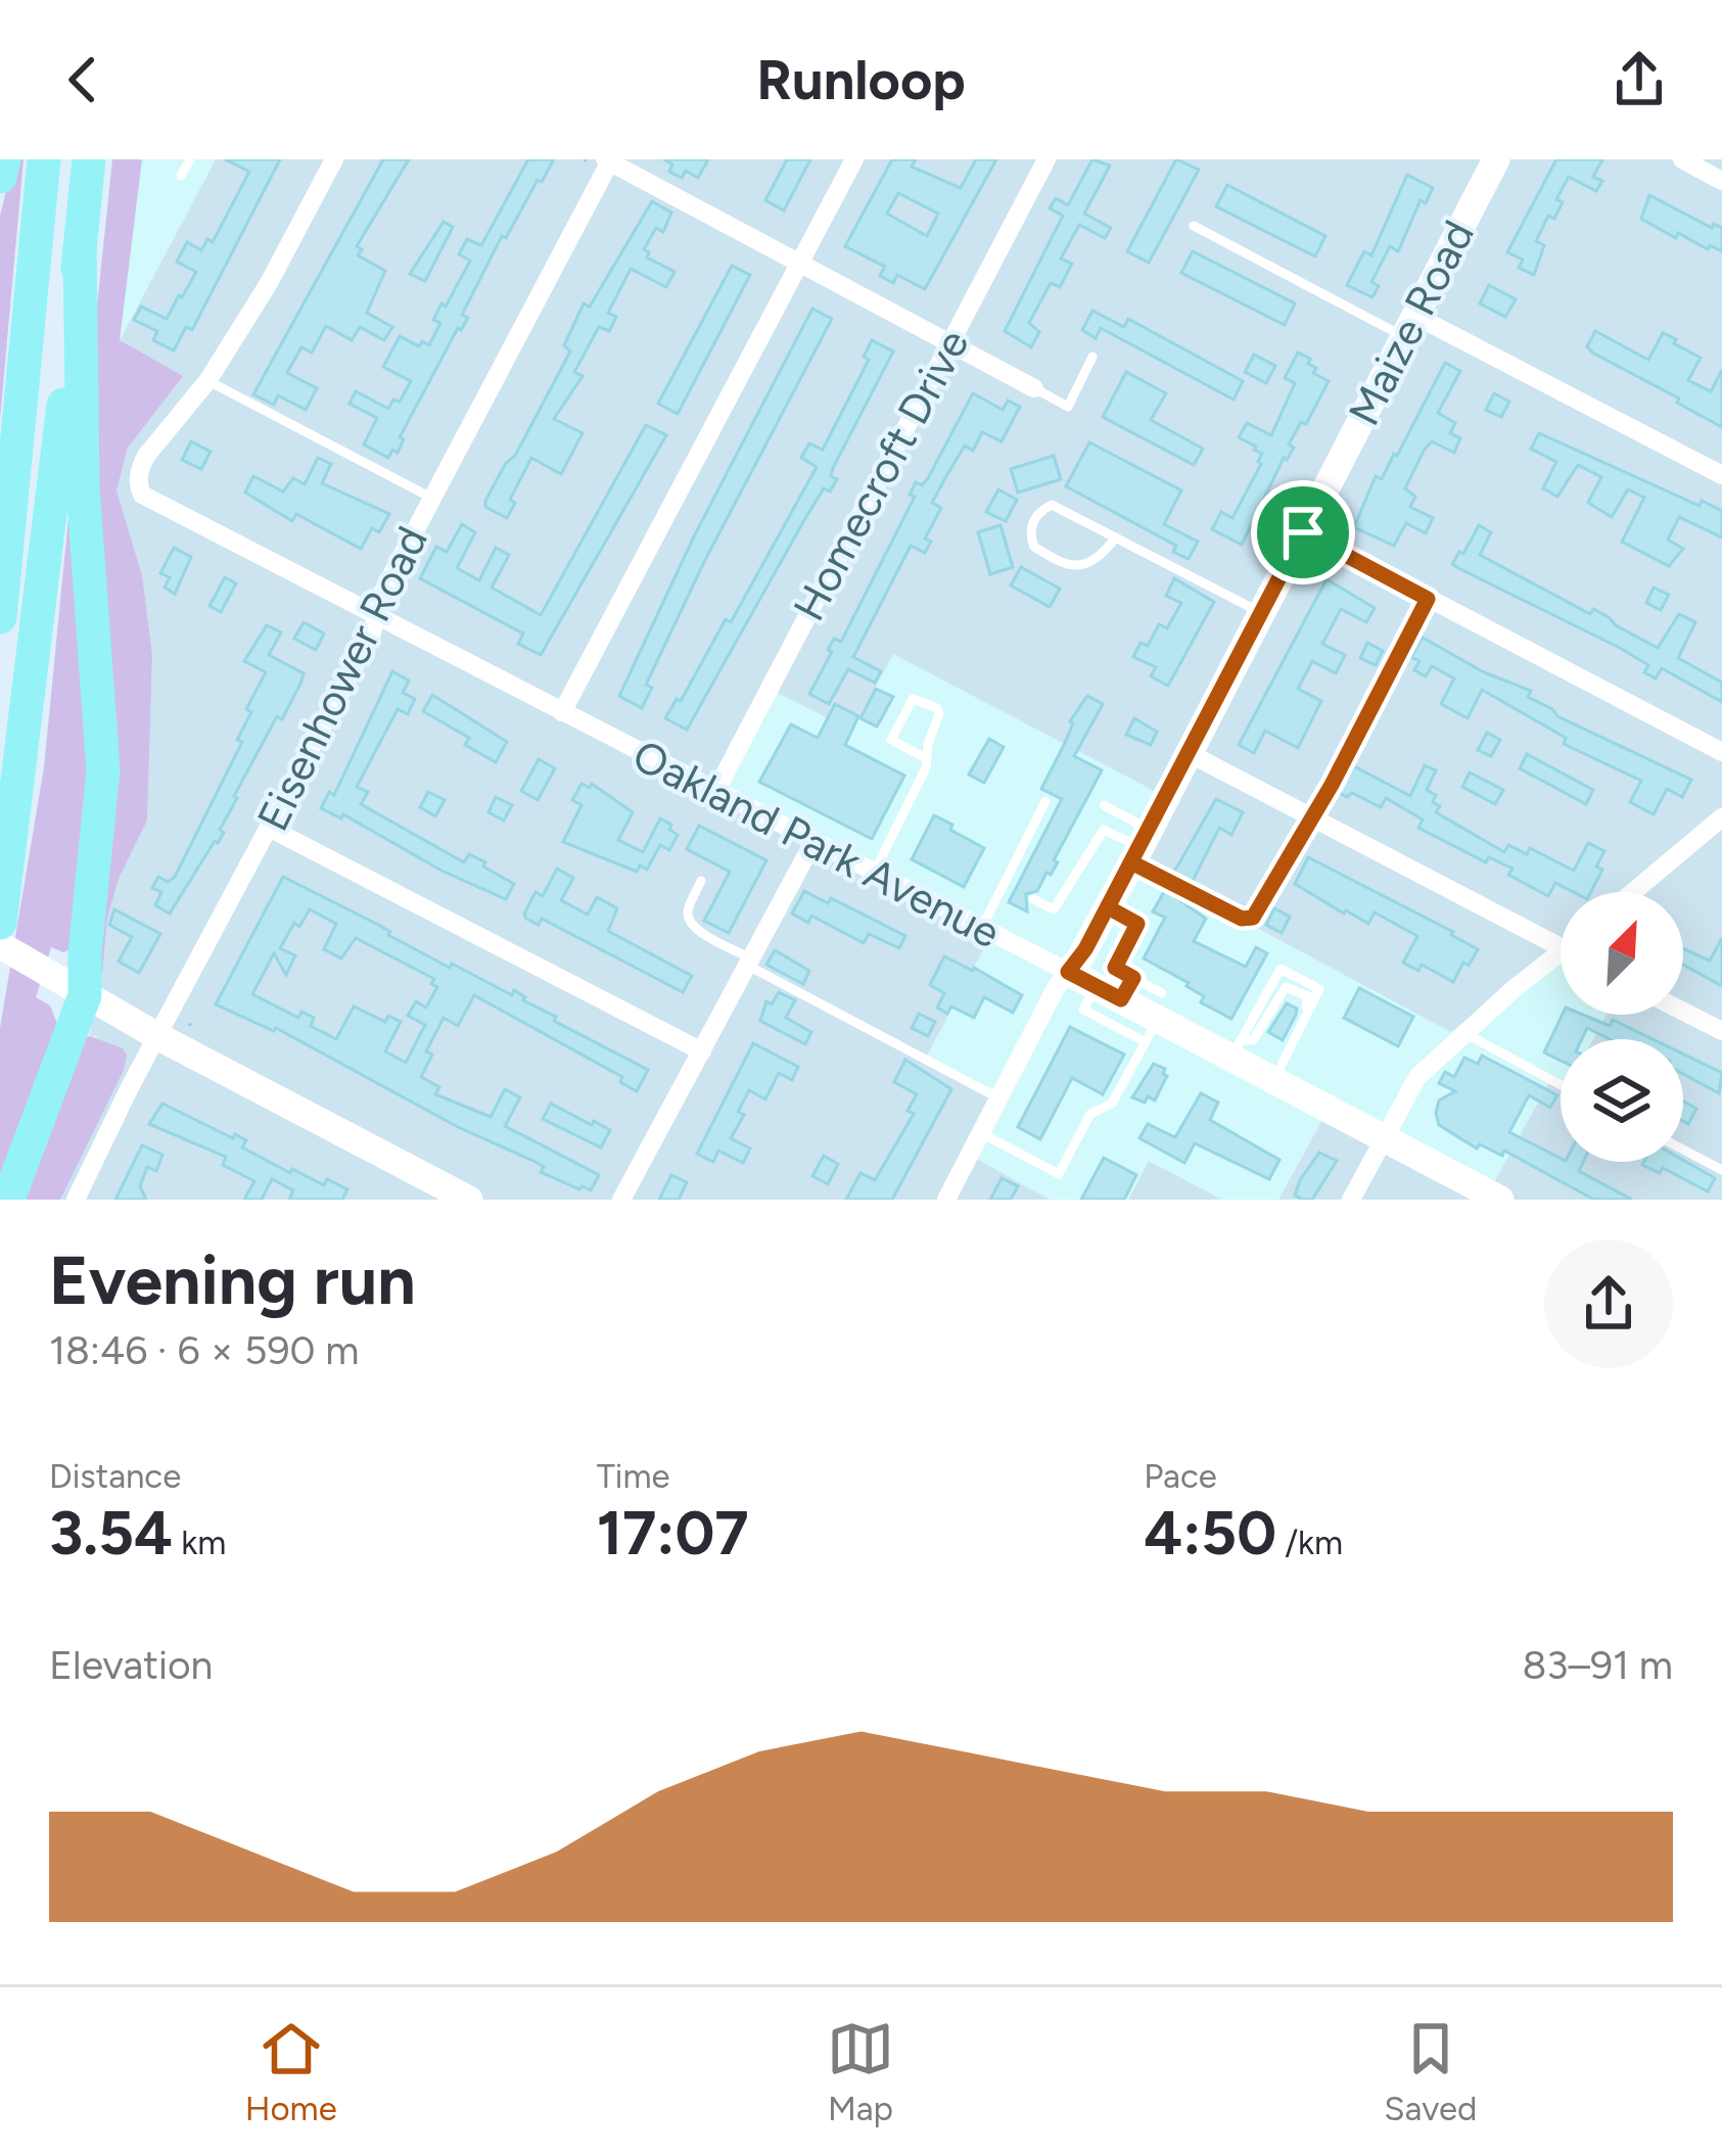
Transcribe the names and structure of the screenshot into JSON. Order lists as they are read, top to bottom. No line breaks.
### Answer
{"streets":{"street":["Maize Road","Homecroft Drive","Eisenhower Road","Oakland Park Avenue"]},"crossings":[["Maize Road","Oakland Park Avenue"],["Homecroft Drive","Oakland Park Avenue"],["Eisenhower Road","Oakland Park Avenue"]],"north":"top right","page":{"header":"Runloop","heading":["Evening run","18:46 · 6 × 590 m"],"stats":[["Distance","3.54 km"],["Time","17:07"],["Pace","4:50 /km"]],"chart":["Elevation","83–91 m"],"tabs":["Home","Map","Saved"]}}
